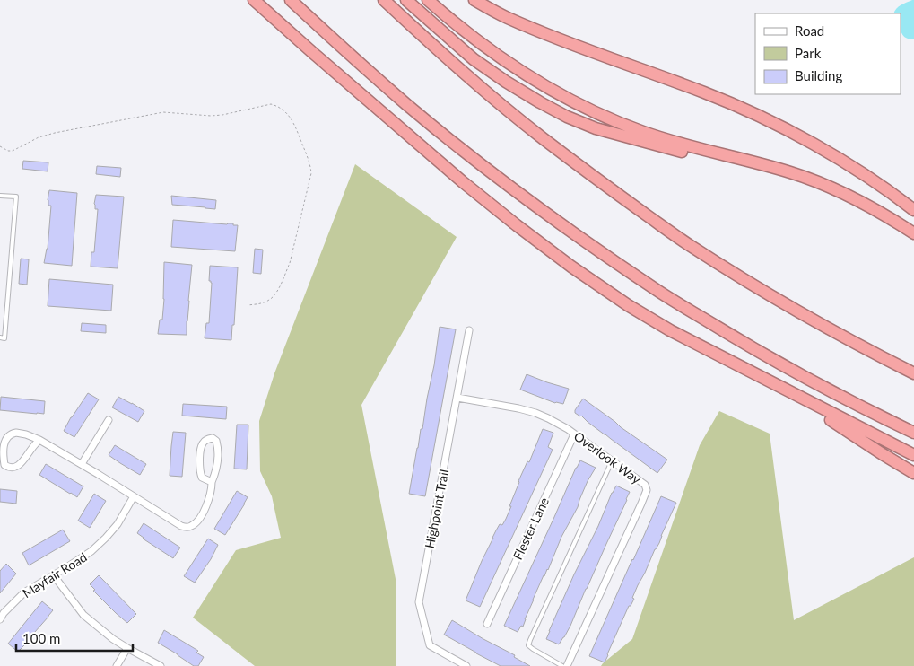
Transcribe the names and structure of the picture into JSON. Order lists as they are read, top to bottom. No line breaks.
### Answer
{"streets":{"street":["Overlook Way","Highpoint Trail","Flester Lane","Mayfair Road"]},"crossings":[["Overlook Way","Highpoint Trail"],["Overlook Way","Flester Lane"]],"legend":["Road","Park","Building"],"scale_bar":"100 m"}
